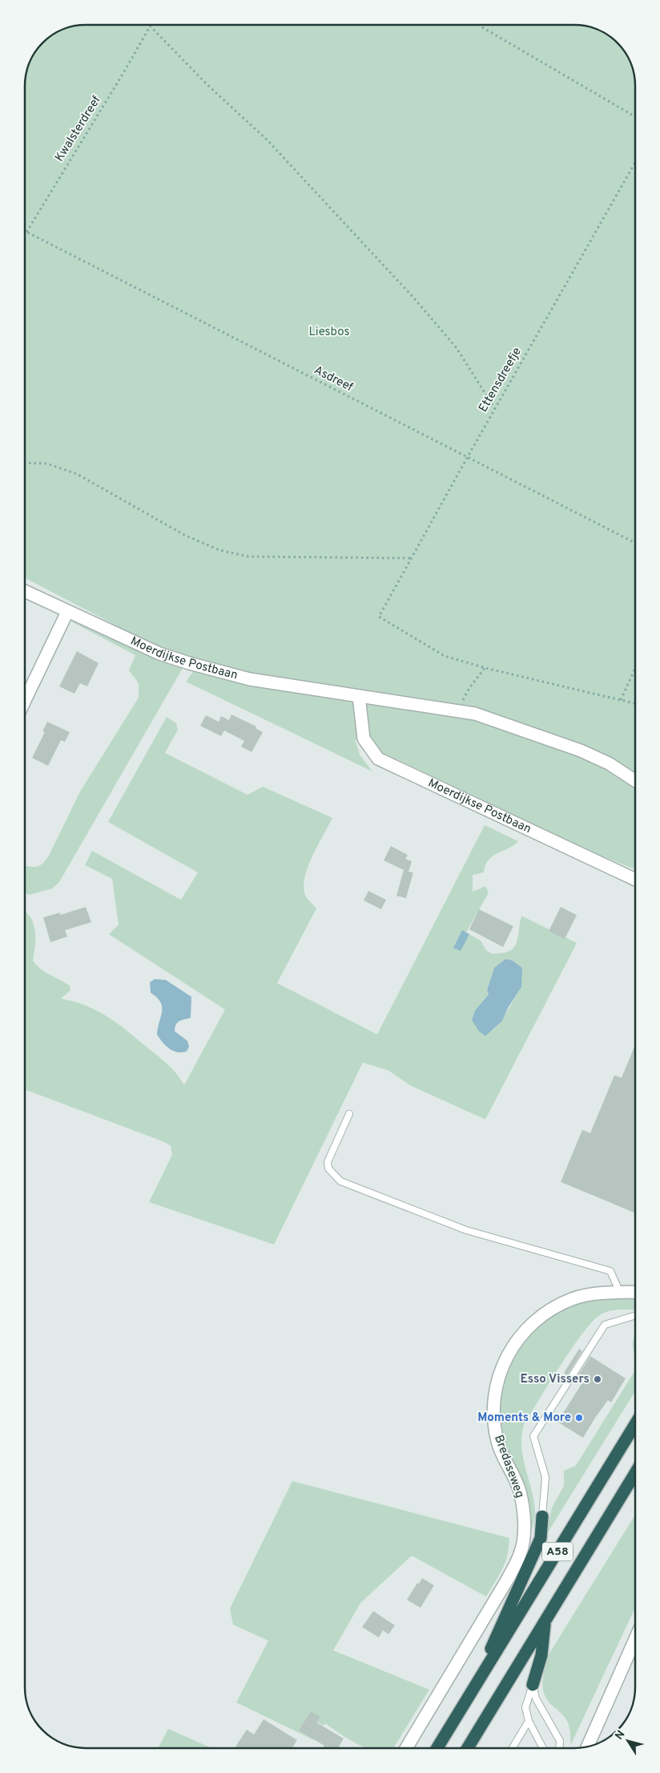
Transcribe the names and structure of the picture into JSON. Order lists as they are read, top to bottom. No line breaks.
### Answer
{"streets":{"highway":["A58"],"street":["Moerdijkse Postbaan","Bredaseweg"],"path":["Kwalsterdreef","Asdreef","Ettensdreefje"]},"crossings":[["Kwalsterdreef","Asdreef"],["Asdreef","Ettensdreefje"]],"parks":["Liesbos"],"places":["Esso Vissers","Moments & More"],"north":"top left"}
